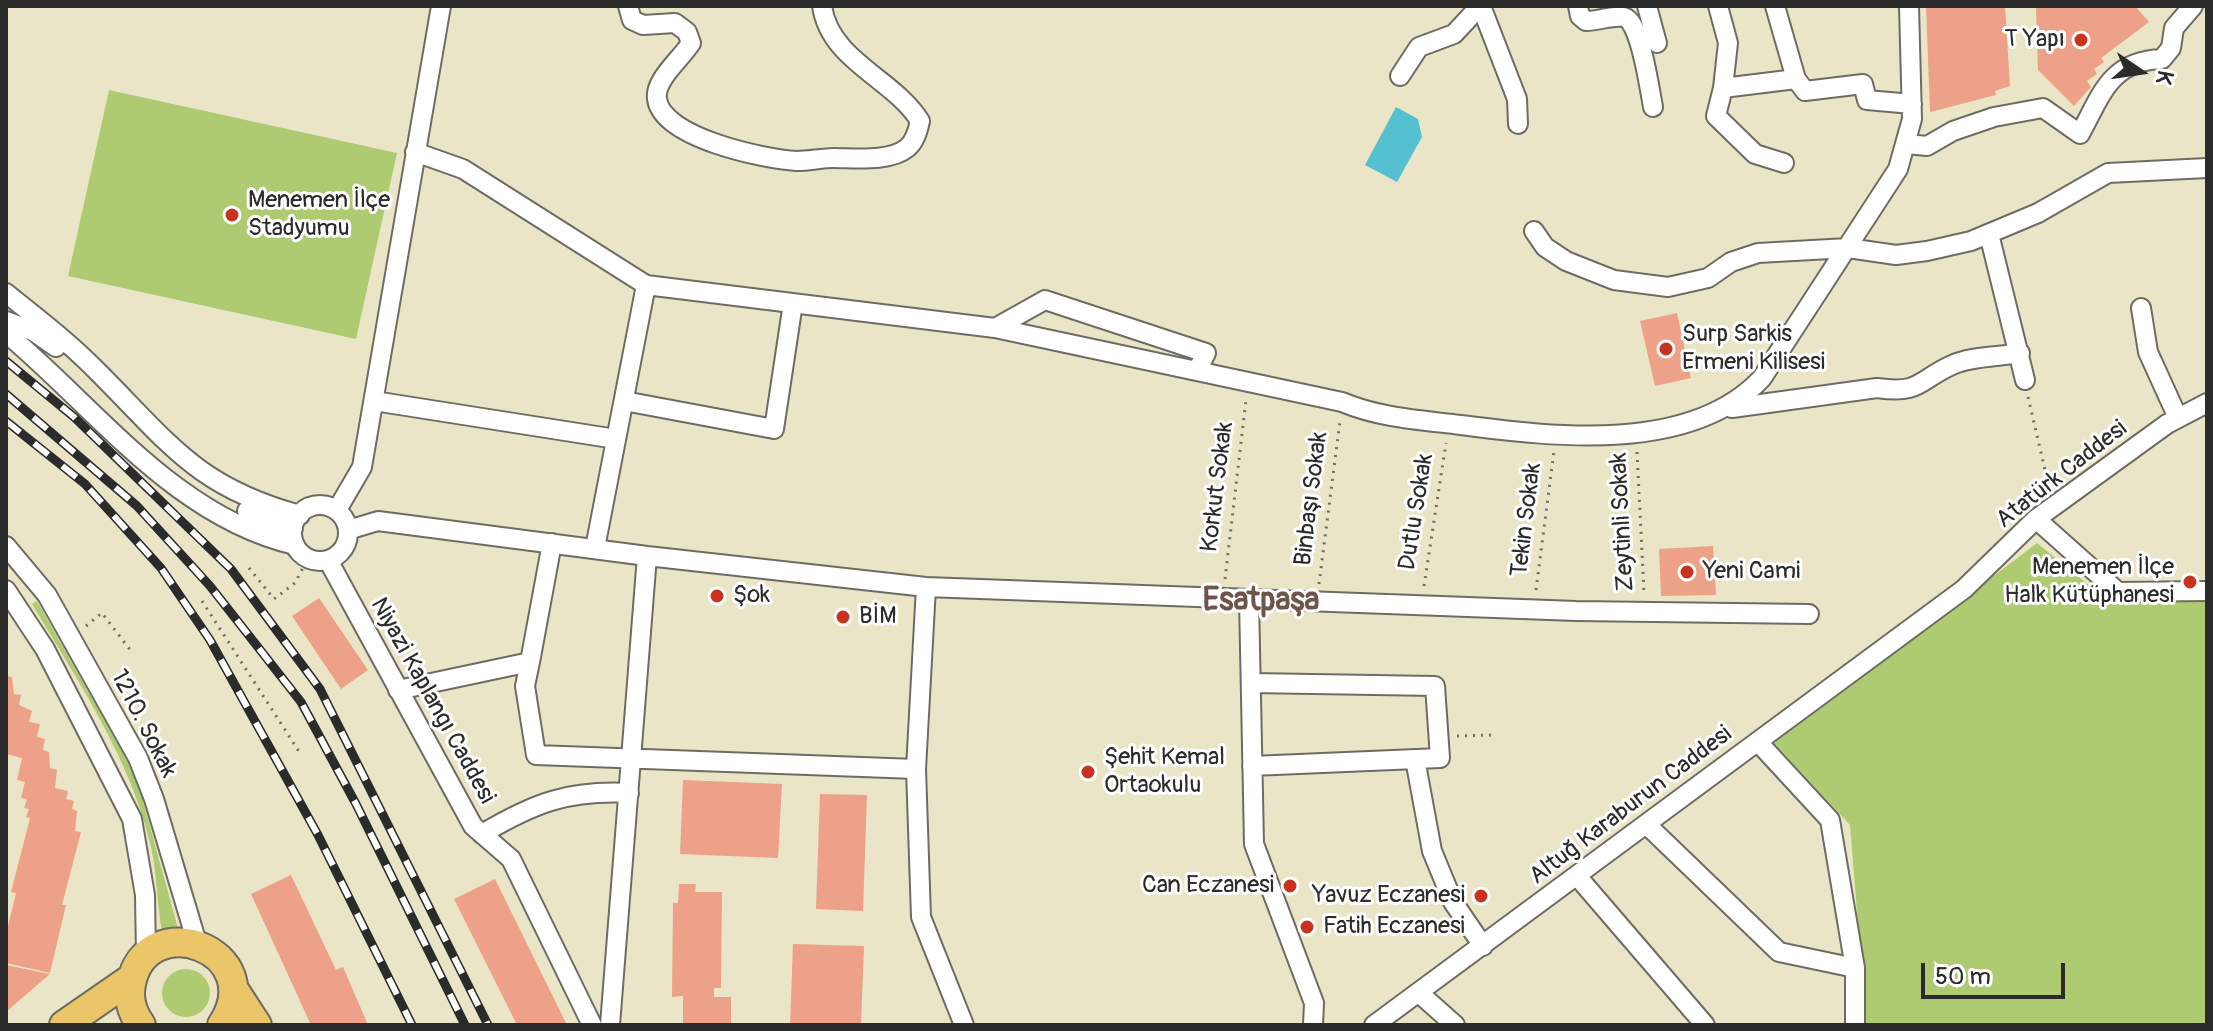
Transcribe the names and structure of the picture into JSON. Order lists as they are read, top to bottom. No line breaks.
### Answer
{"streets":{"street":["Atatürk Caddesi","Niyazi Kaplangı Caddesi","1210. Sokak","Altuğ Karaburun Caddesi"],"path":["Korkut Sokak","Binbaşı Sokak","Dutlu Sokak","Tekin Sokak","Zeytinli Sokak"]},"crossings":[["Atatürk Caddesi","Altuğ Karaburun Caddesi"]],"districts":["Esatpaşa"],"places":["T Yapı","Menemen İlçe Stadyumu","Surp Sarkis Ermeni Kilisesi","Yeni Cami","Menemen İlçe Halk Kütüphanesi","Şok","BİM","Şehit Kemal Ortaokulu","Can Eczanesi","Yavuz Eczanesi","Fatih Eczanesi"],"scale_bar":"50 m","north":"right"}
